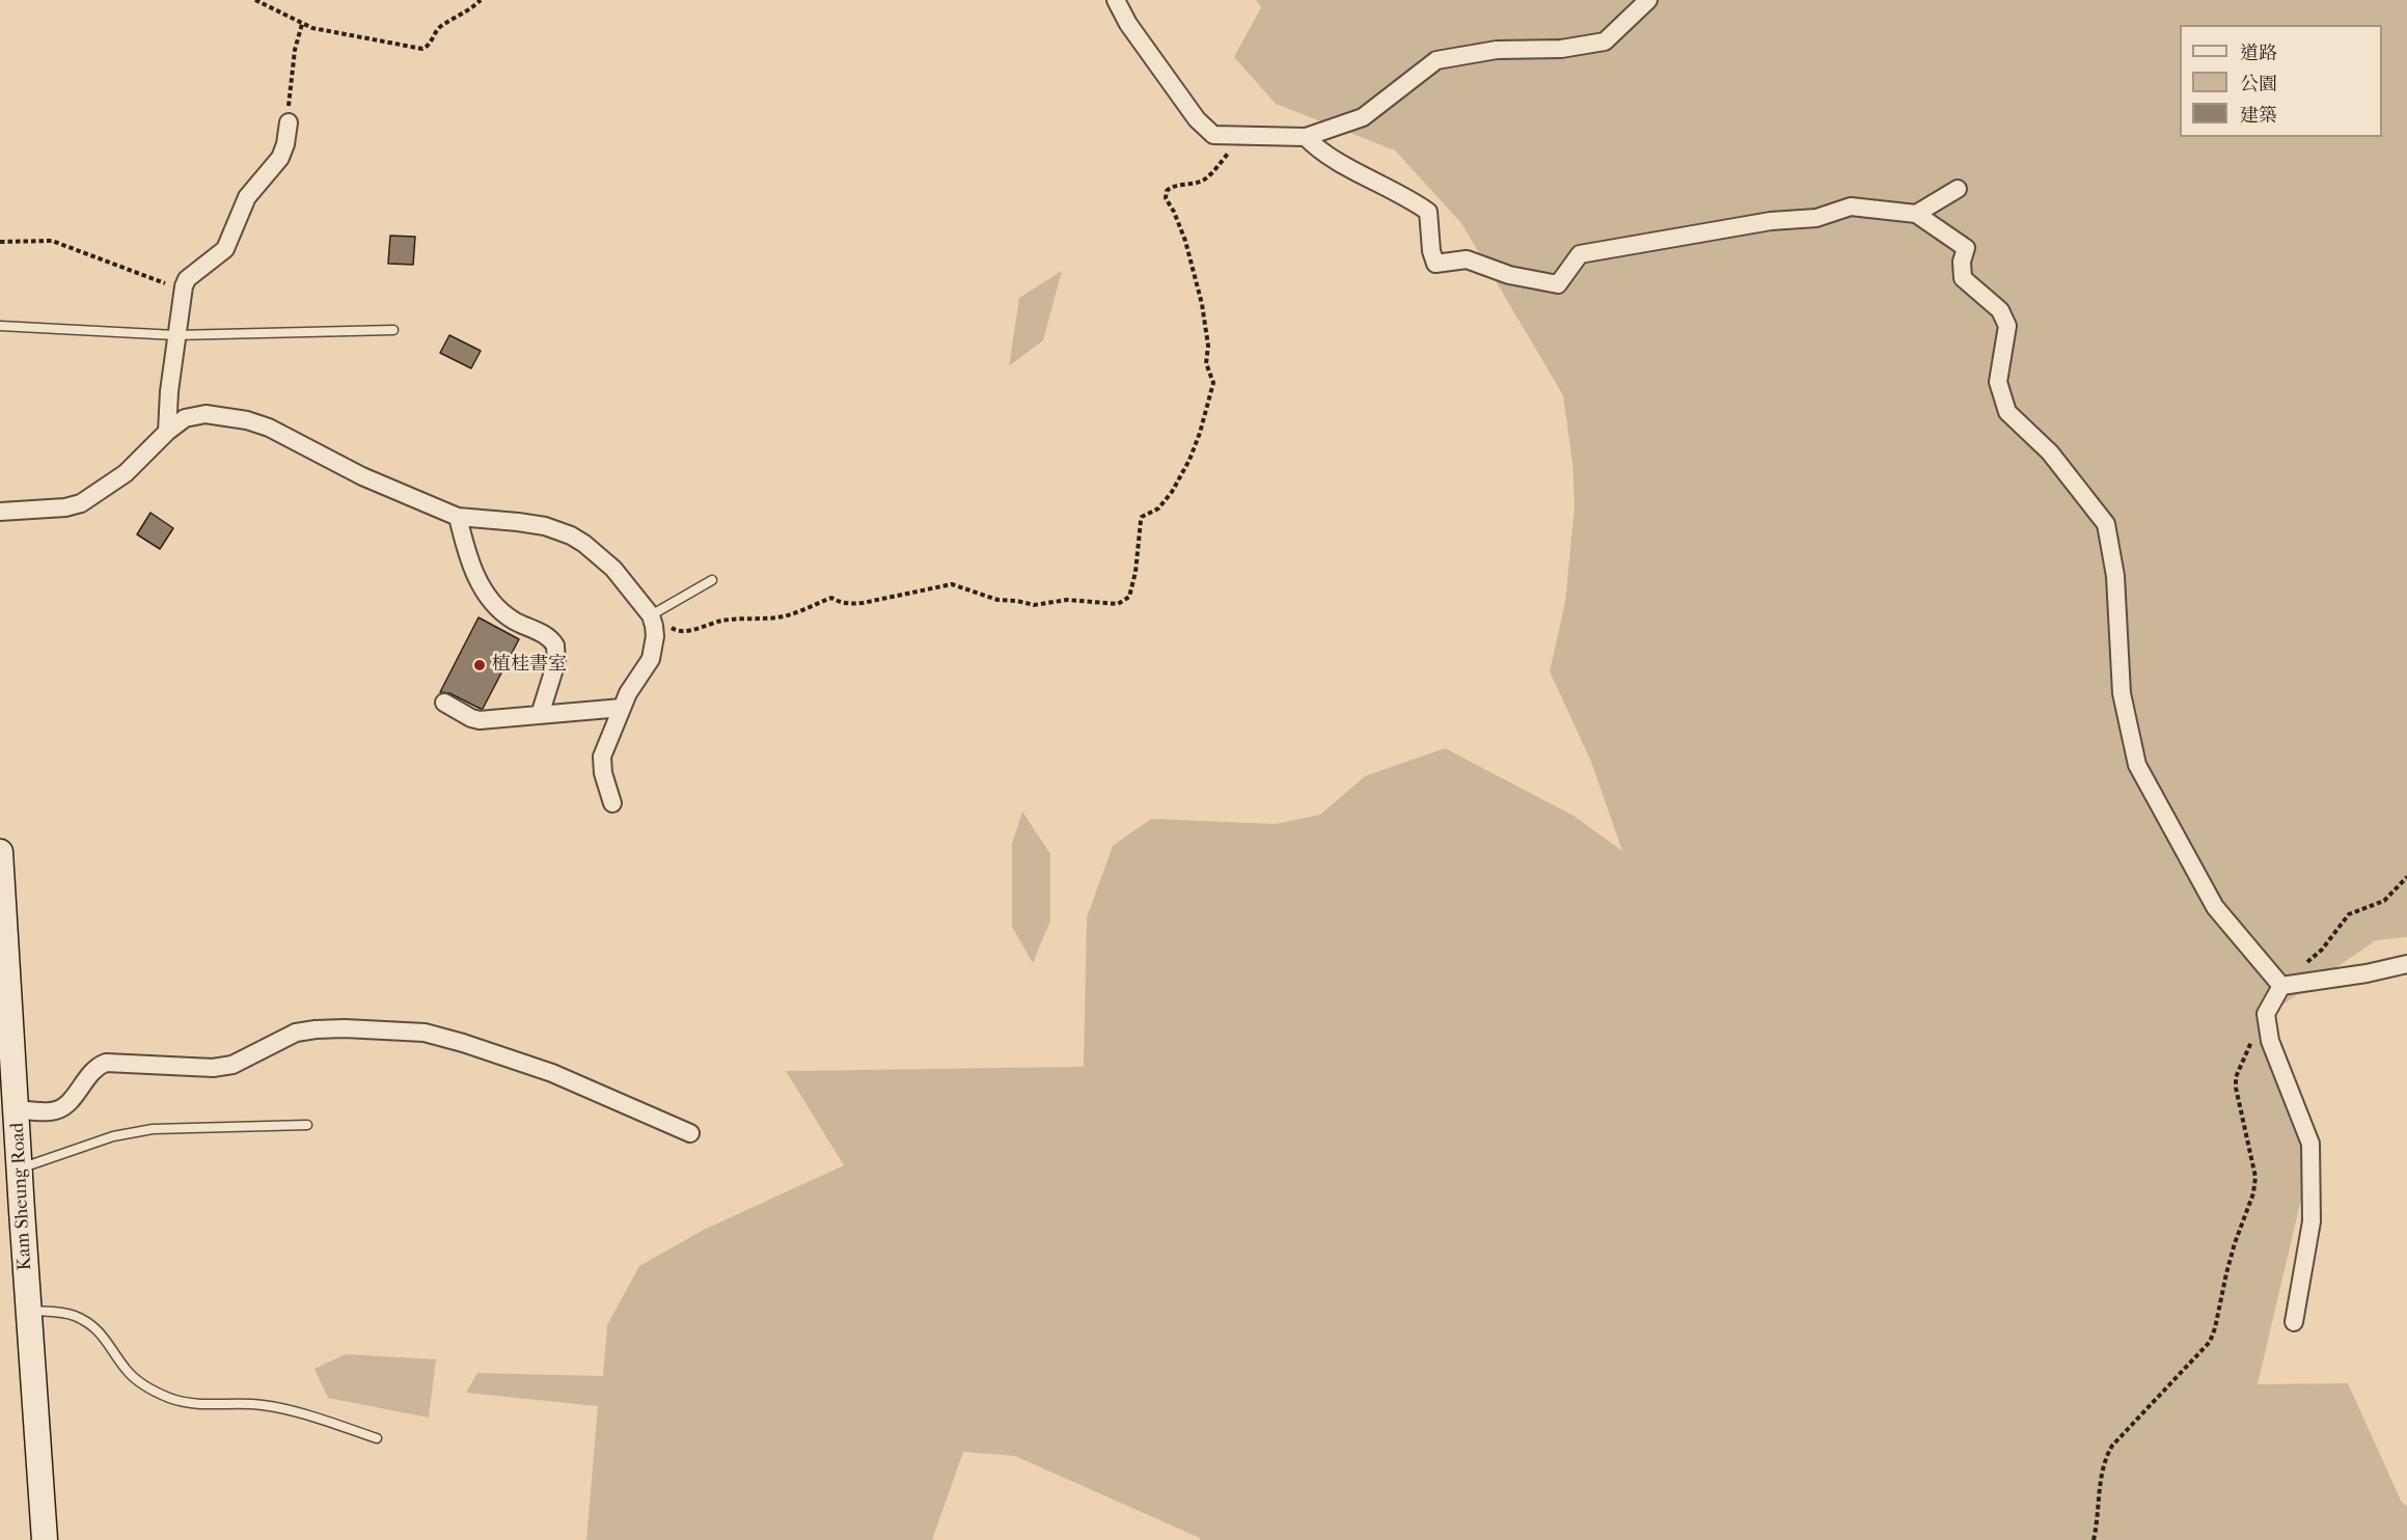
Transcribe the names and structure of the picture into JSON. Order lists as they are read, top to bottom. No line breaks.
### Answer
{"streets":{"main road":["Kam Sheung Road"]},"places":["植桂書室"],"legend":["道路","公園","建築"]}
